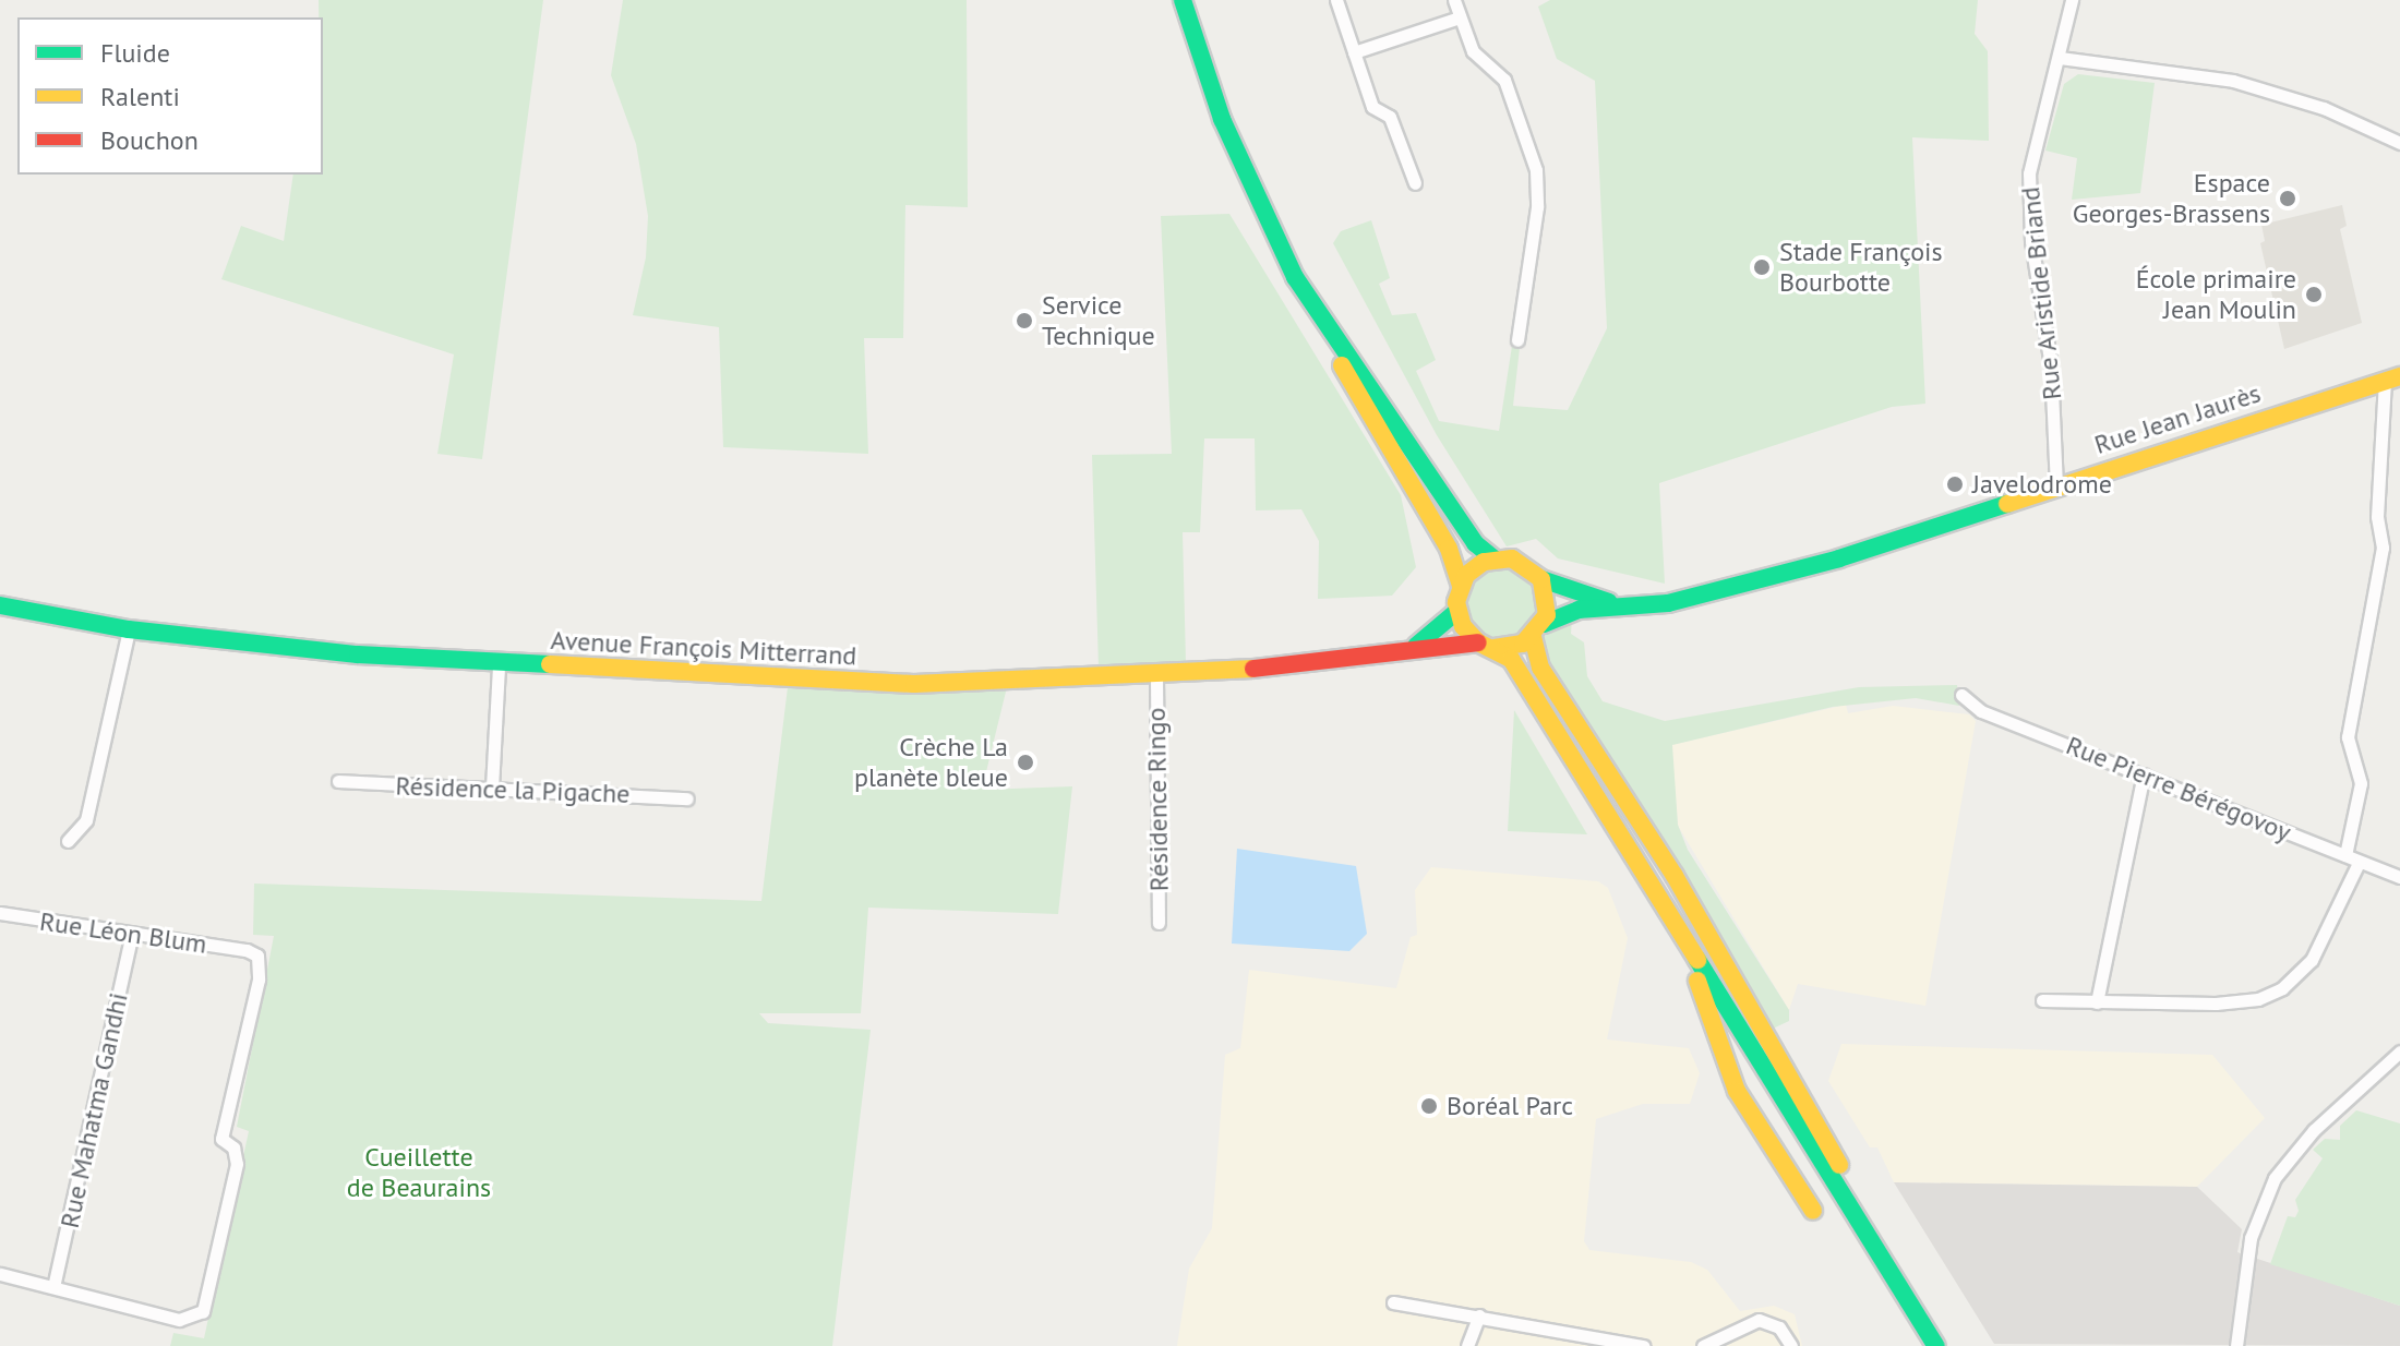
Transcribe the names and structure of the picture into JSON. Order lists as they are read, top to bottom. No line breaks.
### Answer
{"streets":{"main road":["Rue Jean Jaurès","Avenue François Mitterrand"],"street":["Rue Aristide Briand","Rue Pierre Bérégovoy","Résidence la Pigache","Résidence Ringo","Rue Léon Blum","Rue Mahatma Gandhi"]},"crossings":[["Rue Aristide Briand","Rue Jean Jaurès"],["Rue Jean Jaurès","Avenue François Mitterrand"],["Avenue François Mitterrand","Résidence Ringo"],["Rue Léon Blum","Rue Mahatma Gandhi"]],"parks":["Cueillette de Beaurains"],"places":["Espace Georges-Brassens","Stade François Bourbotte","École primaire Jean Moulin","Service Technique","Javelodrome","Crèche La planète bleue","Boréal Parc"],"legend":["Fluide","Ralenti","Bouchon"]}
